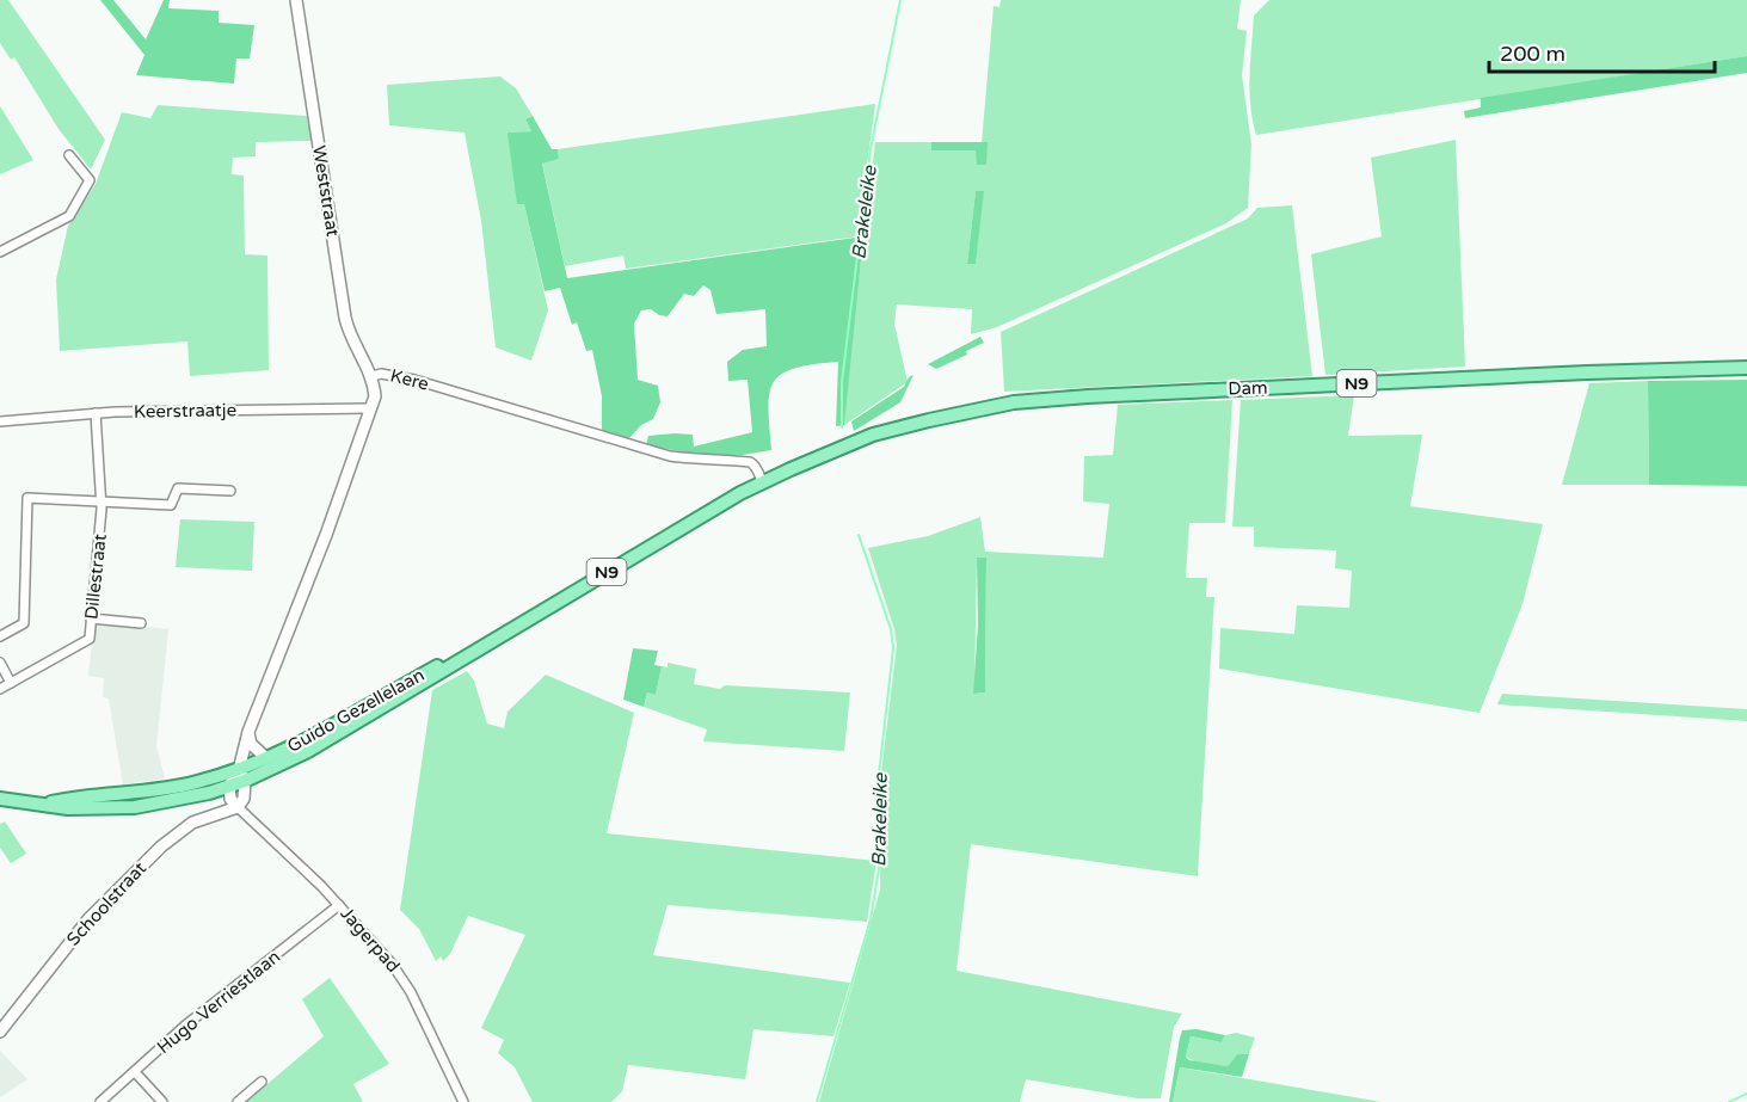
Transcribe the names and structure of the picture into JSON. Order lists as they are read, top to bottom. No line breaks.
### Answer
{"streets":{"main road":["N9","Dam","Guido Gezellelaan"],"street":["Weststraat","Kere","Keerstraatje","Dillestraat","Schoolstraat","Jagerpad","Hugo Verriestlaan"]},"crossings":[["Weststraat","Kere"],["Kere","N9"],["Kere","Dam"],["Kere","Keerstraatje"],["Kere","Guido Gezellelaan"],["N9","Guido Gezellelaan"],["Dam","Guido Gezellelaan"],["Keerstraatje","Dillestraat"],["Schoolstraat","Jagerpad"],["Jagerpad","Hugo Verriestlaan"]],"water":["Brakeleike"],"scale_bar":"200 m"}
